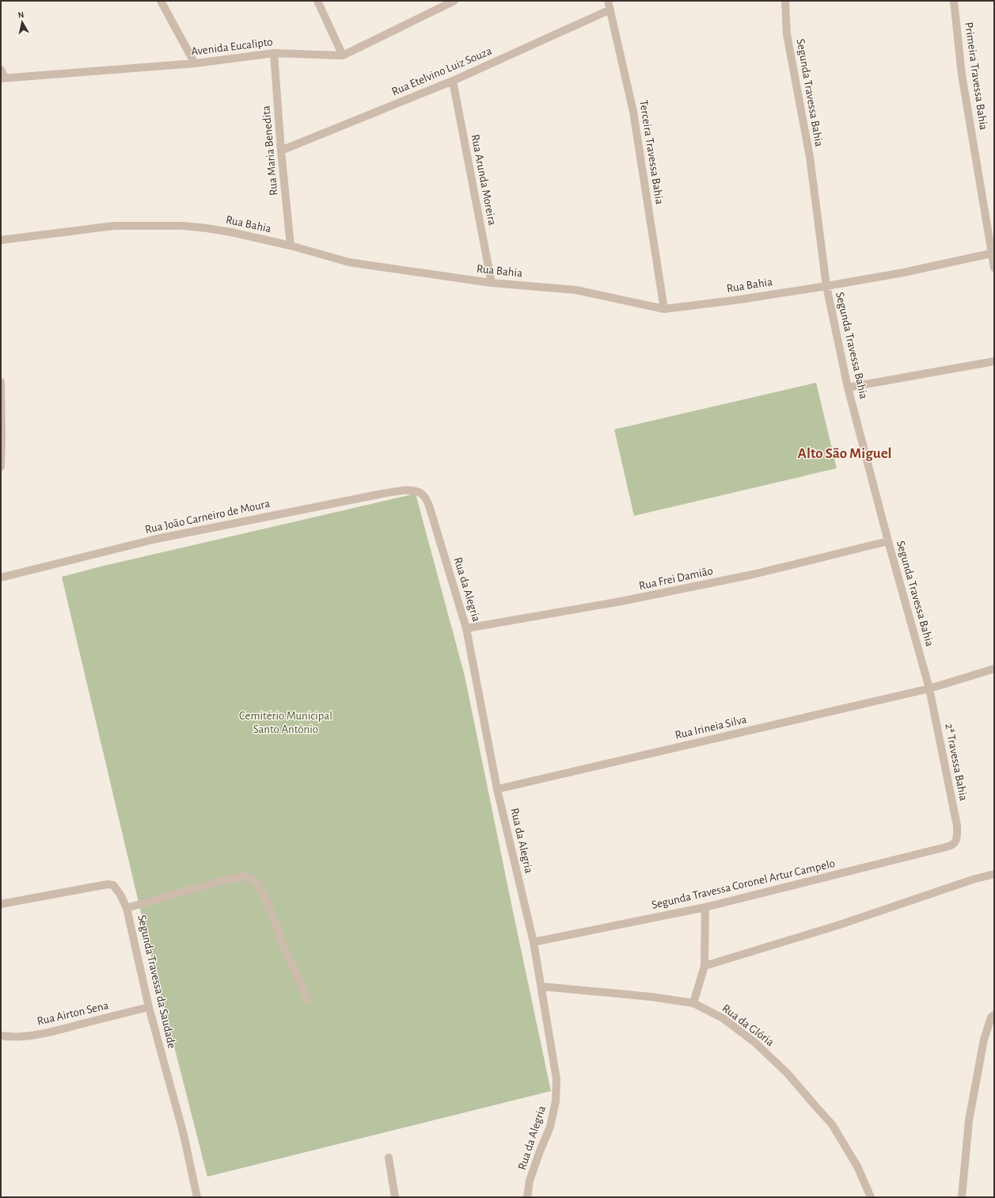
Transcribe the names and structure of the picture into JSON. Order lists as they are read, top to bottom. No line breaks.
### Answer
{"streets":{"street":["Avenida Eucalipto","Rua Etelvino Luiz Souza","Primeira Travessa Bahia","Segunda Travessa Bahia","Rua Maria Benedita","Terceira Travessa Bahia","Rua Arunda Moreira","Rua Bahia","Rua João Carneiro de Moura","Rua Frei Damião","Rua da Alegria","Rua Irineia Silva","2ª Travessa Bahia","Segunda Travessa Coronel Artur Campelo","Segunda Travessa da Saudade","Rua Airton Sena","Rua da Glória"]},"crossings":[["Avenida Eucalipto","Rua Maria Benedita"],["Rua Etelvino Luiz Souza","Rua Maria Benedita"],["Rua Etelvino Luiz Souza","Terceira Travessa Bahia"],["Rua Etelvino Luiz Souza","Rua Arunda Moreira"],["Primeira Travessa Bahia","Rua Bahia"],["Segunda Travessa Bahia","Rua Bahia"],["Segunda Travessa Bahia","Rua Frei Damião"],["Segunda Travessa Bahia","Rua Irineia Silva"],["Segunda Travessa Bahia","2ª Travessa Bahia"],["Rua Maria Benedita","Rua Bahia"],["Terceira Travessa Bahia","Rua Bahia"],["Rua Arunda Moreira","Rua Bahia"],["Rua João Carneiro de Moura","Rua da Alegria"],["Rua Frei Damião","Rua da Alegria"],["Rua da Alegria","Rua Irineia Silva"],["Rua da Alegria","Segunda Travessa Coronel Artur Campelo"],["Rua da Alegria","Rua da Glória"],["Rua Irineia Silva","2ª Travessa Bahia"],["2ª Travessa Bahia","Segunda Travessa Coronel Artur Campelo"],["Segunda Travessa da Saudade","Rua Airton Sena"]],"districts":["Alto São Miguel"],"parks":["Cemitério Municipal Santo Antônio"],"north":"top"}
